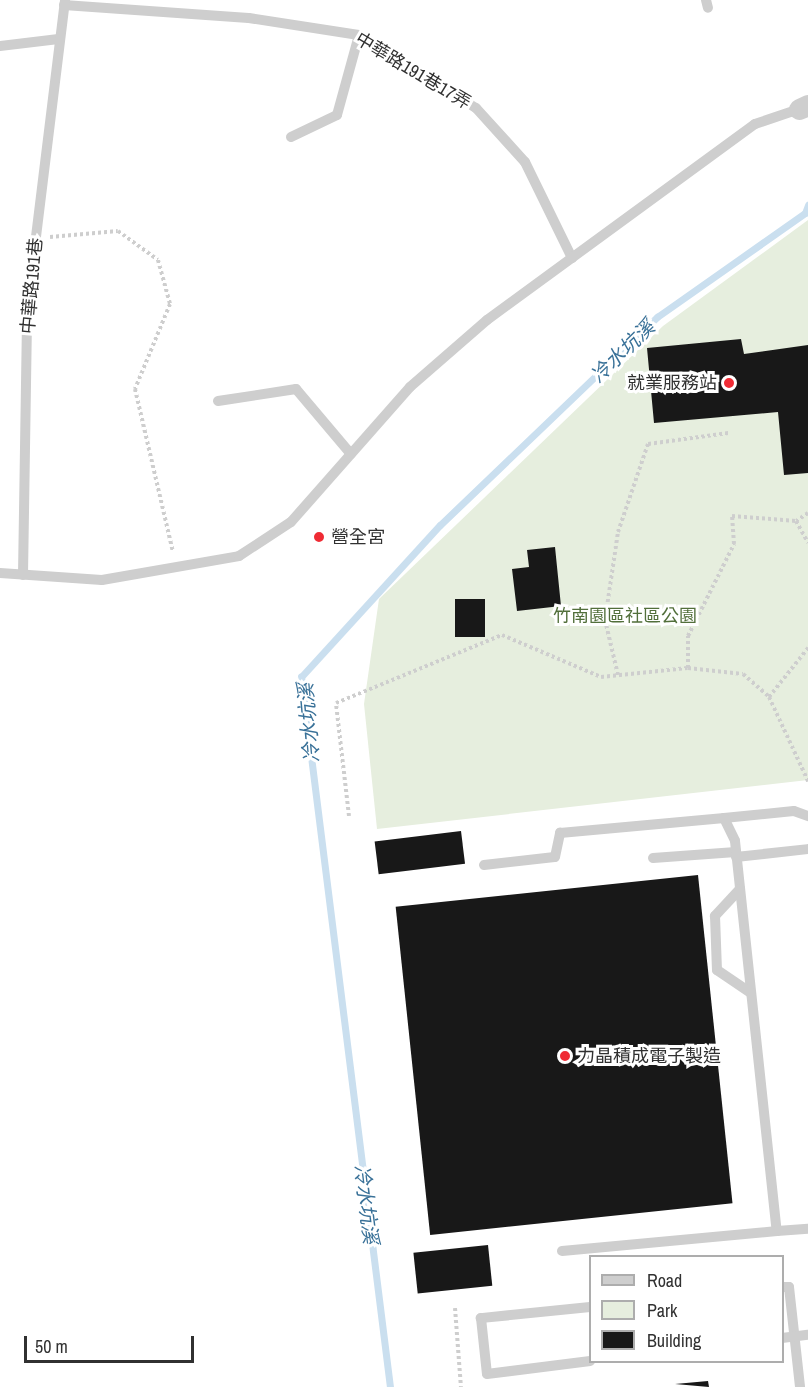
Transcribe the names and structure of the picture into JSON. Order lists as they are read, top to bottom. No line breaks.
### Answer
{"streets":{"lane":["中華路191巷17弄","中華路191巷"]},"crossings":[["中華路191巷17弄","中華路191巷"]],"water":["冷水坑溪"],"parks":["竹南園區社區公園"],"places":["就業服務站","營全宮","力晶積成電子製造"],"legend":["Road","Park","Building"],"scale_bar":"50 m"}
